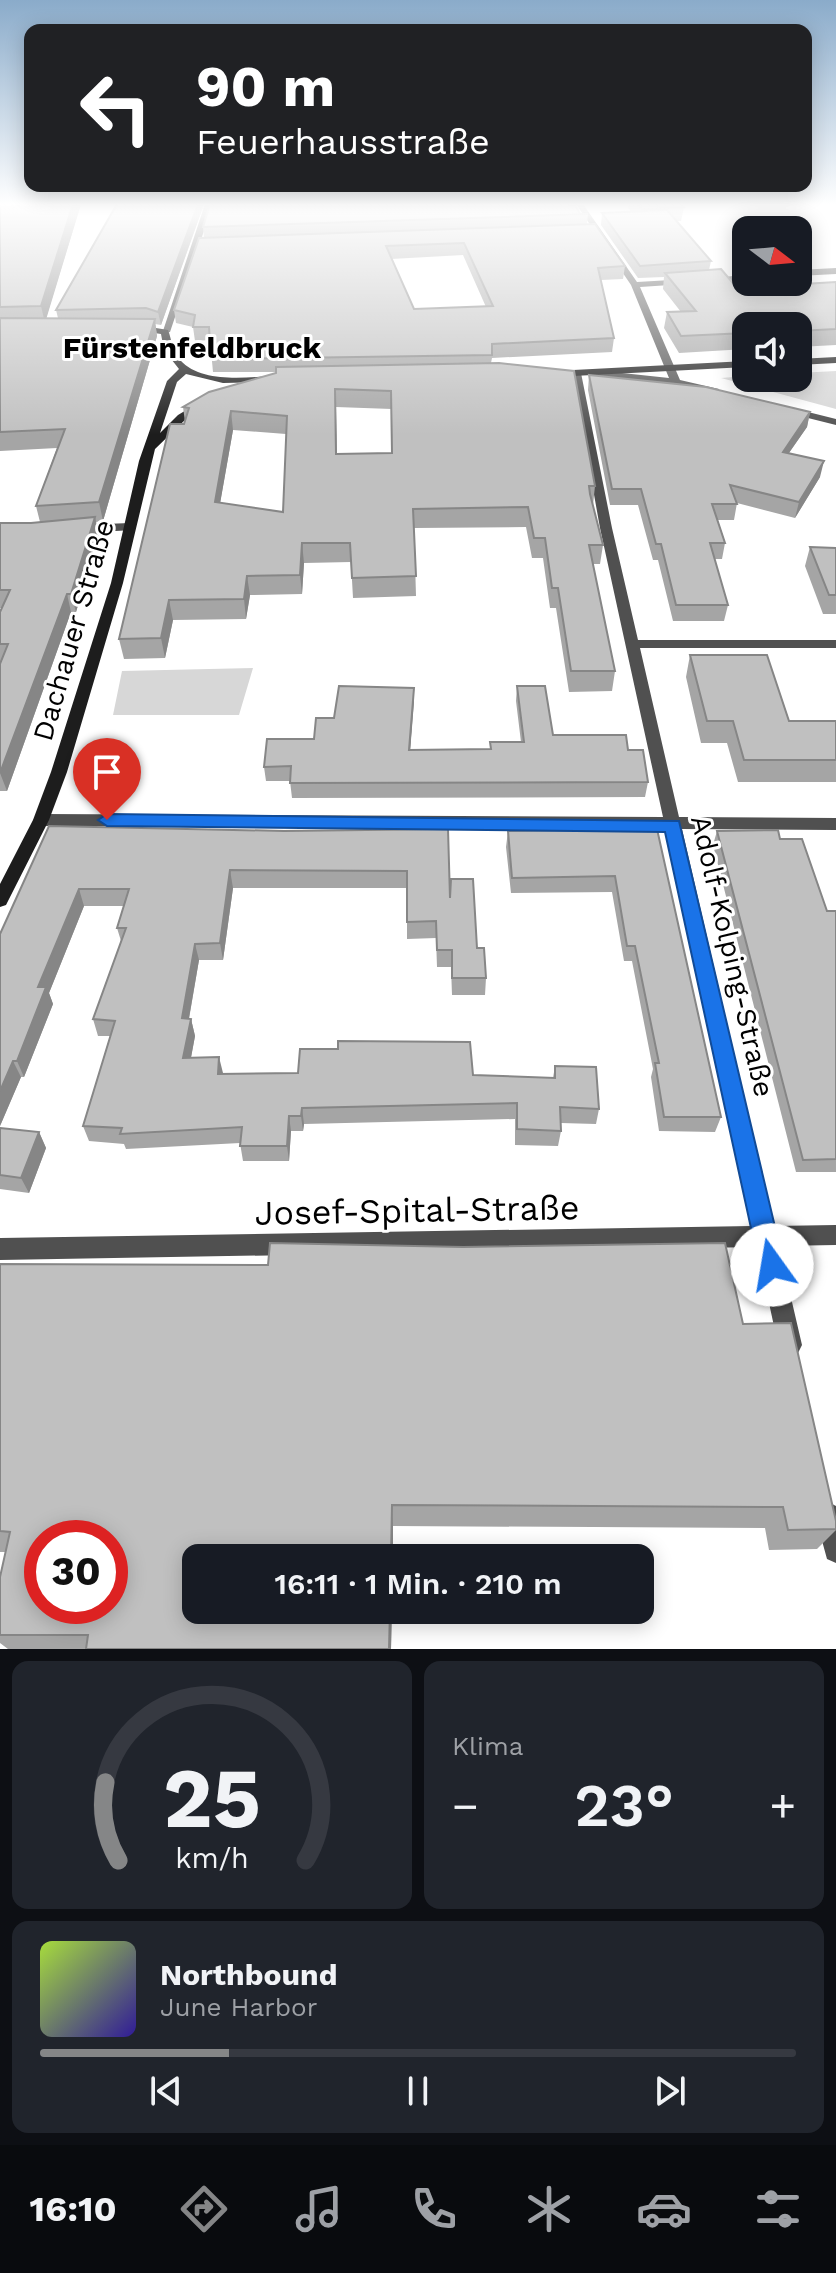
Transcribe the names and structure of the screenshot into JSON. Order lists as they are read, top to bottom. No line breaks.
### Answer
{"streets":{"street":["Dachauer Straße","Adolf-Kolping-Straße","Josef-Spital-Straße"]},"crossings":[["Adolf-Kolping-Straße","Josef-Spital-Straße"]],"districts":["Fürstenfeldbruck"],"north":"right","page":{"turn":["90 m","Feuerhausstraße"],"limit":"30","trip":"16:11 · 1 Min. · 210 m","tile":"Klima","heat":["−","23°","+"],"song":["Northbound","June Harbor"],"tabs":"16:10","gauge":["25","km/h"]}}
